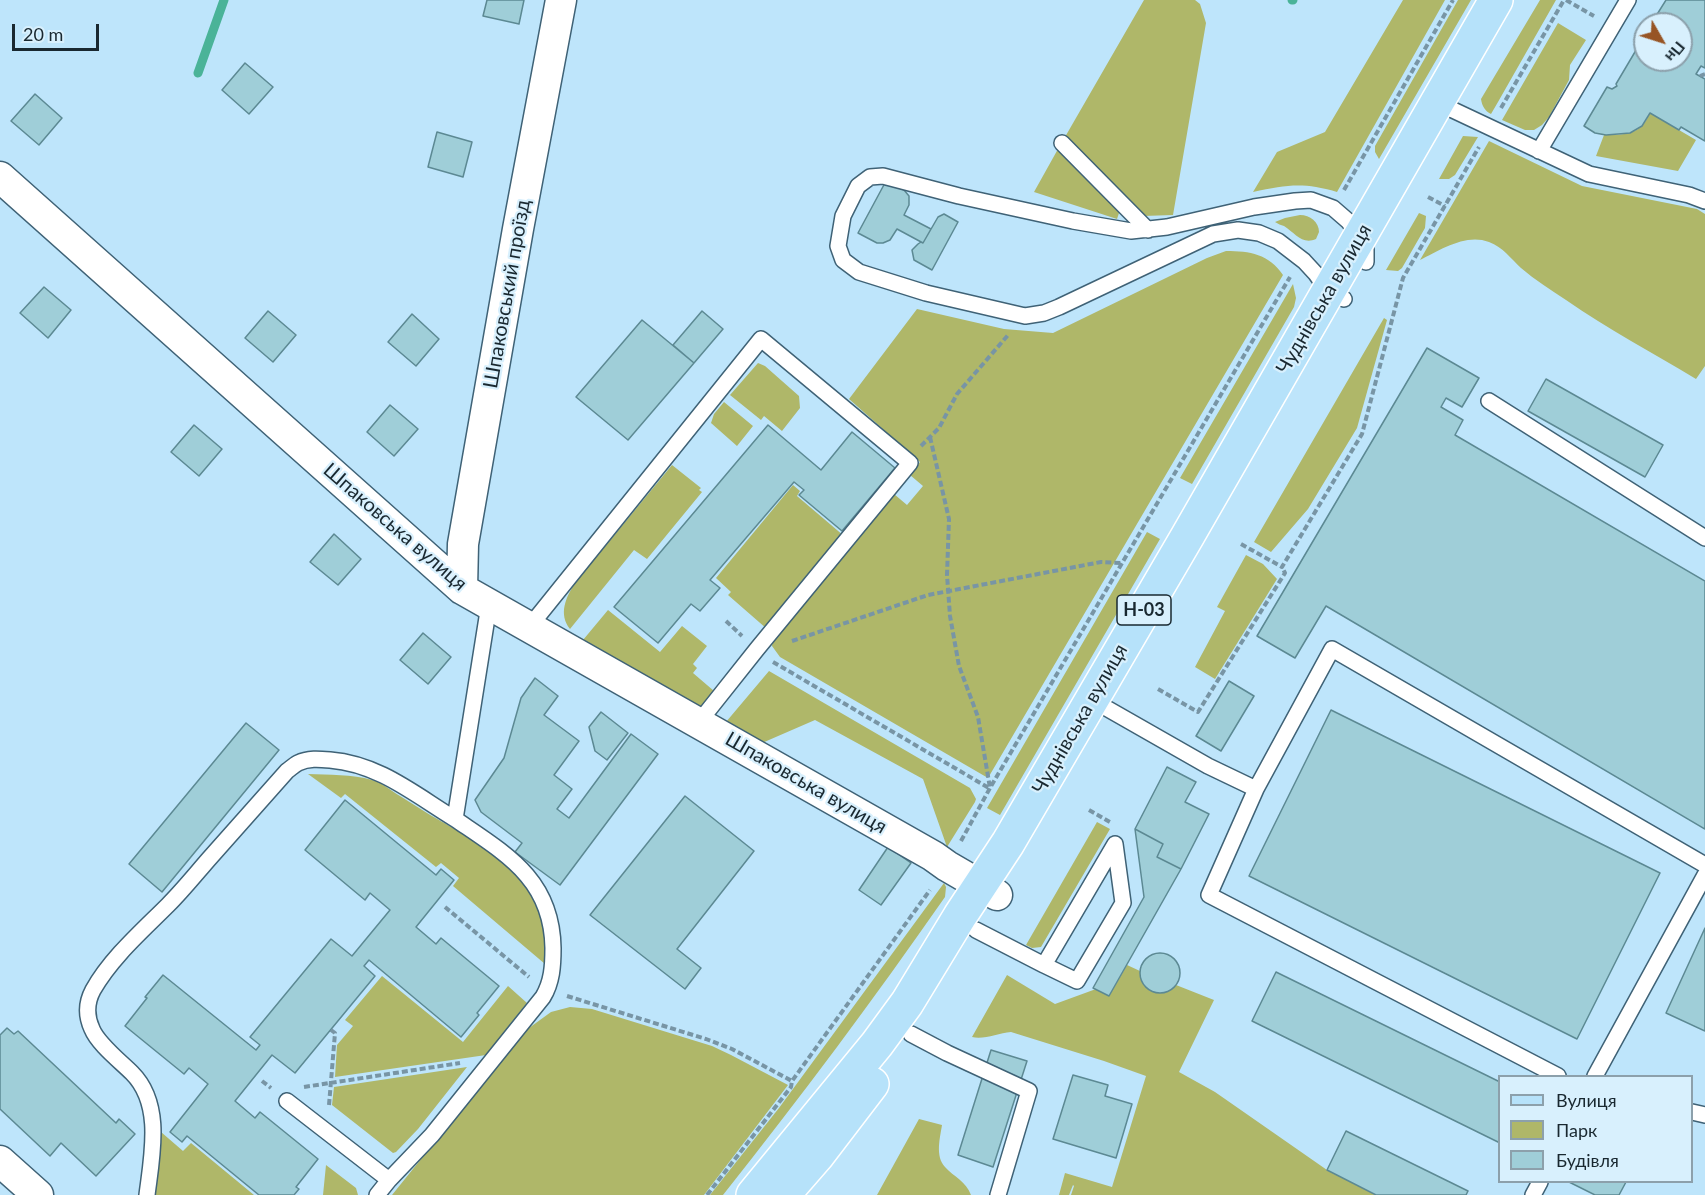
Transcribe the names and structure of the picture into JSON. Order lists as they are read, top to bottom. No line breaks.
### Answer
{"streets":{"main road":["Чуднівська вулиця","Н-03"],"street":["Шпаковський проїзд","Шпаковська вулиця"]},"crossings":[["Шпаковський проїзд","Шпаковська вулиця"],["Чуднівська вулиця","Шпаковська вулиця"]],"legend":["Вулиця","Парк","Будівля"],"scale_bar":"20 m","north":"bottom right"}
